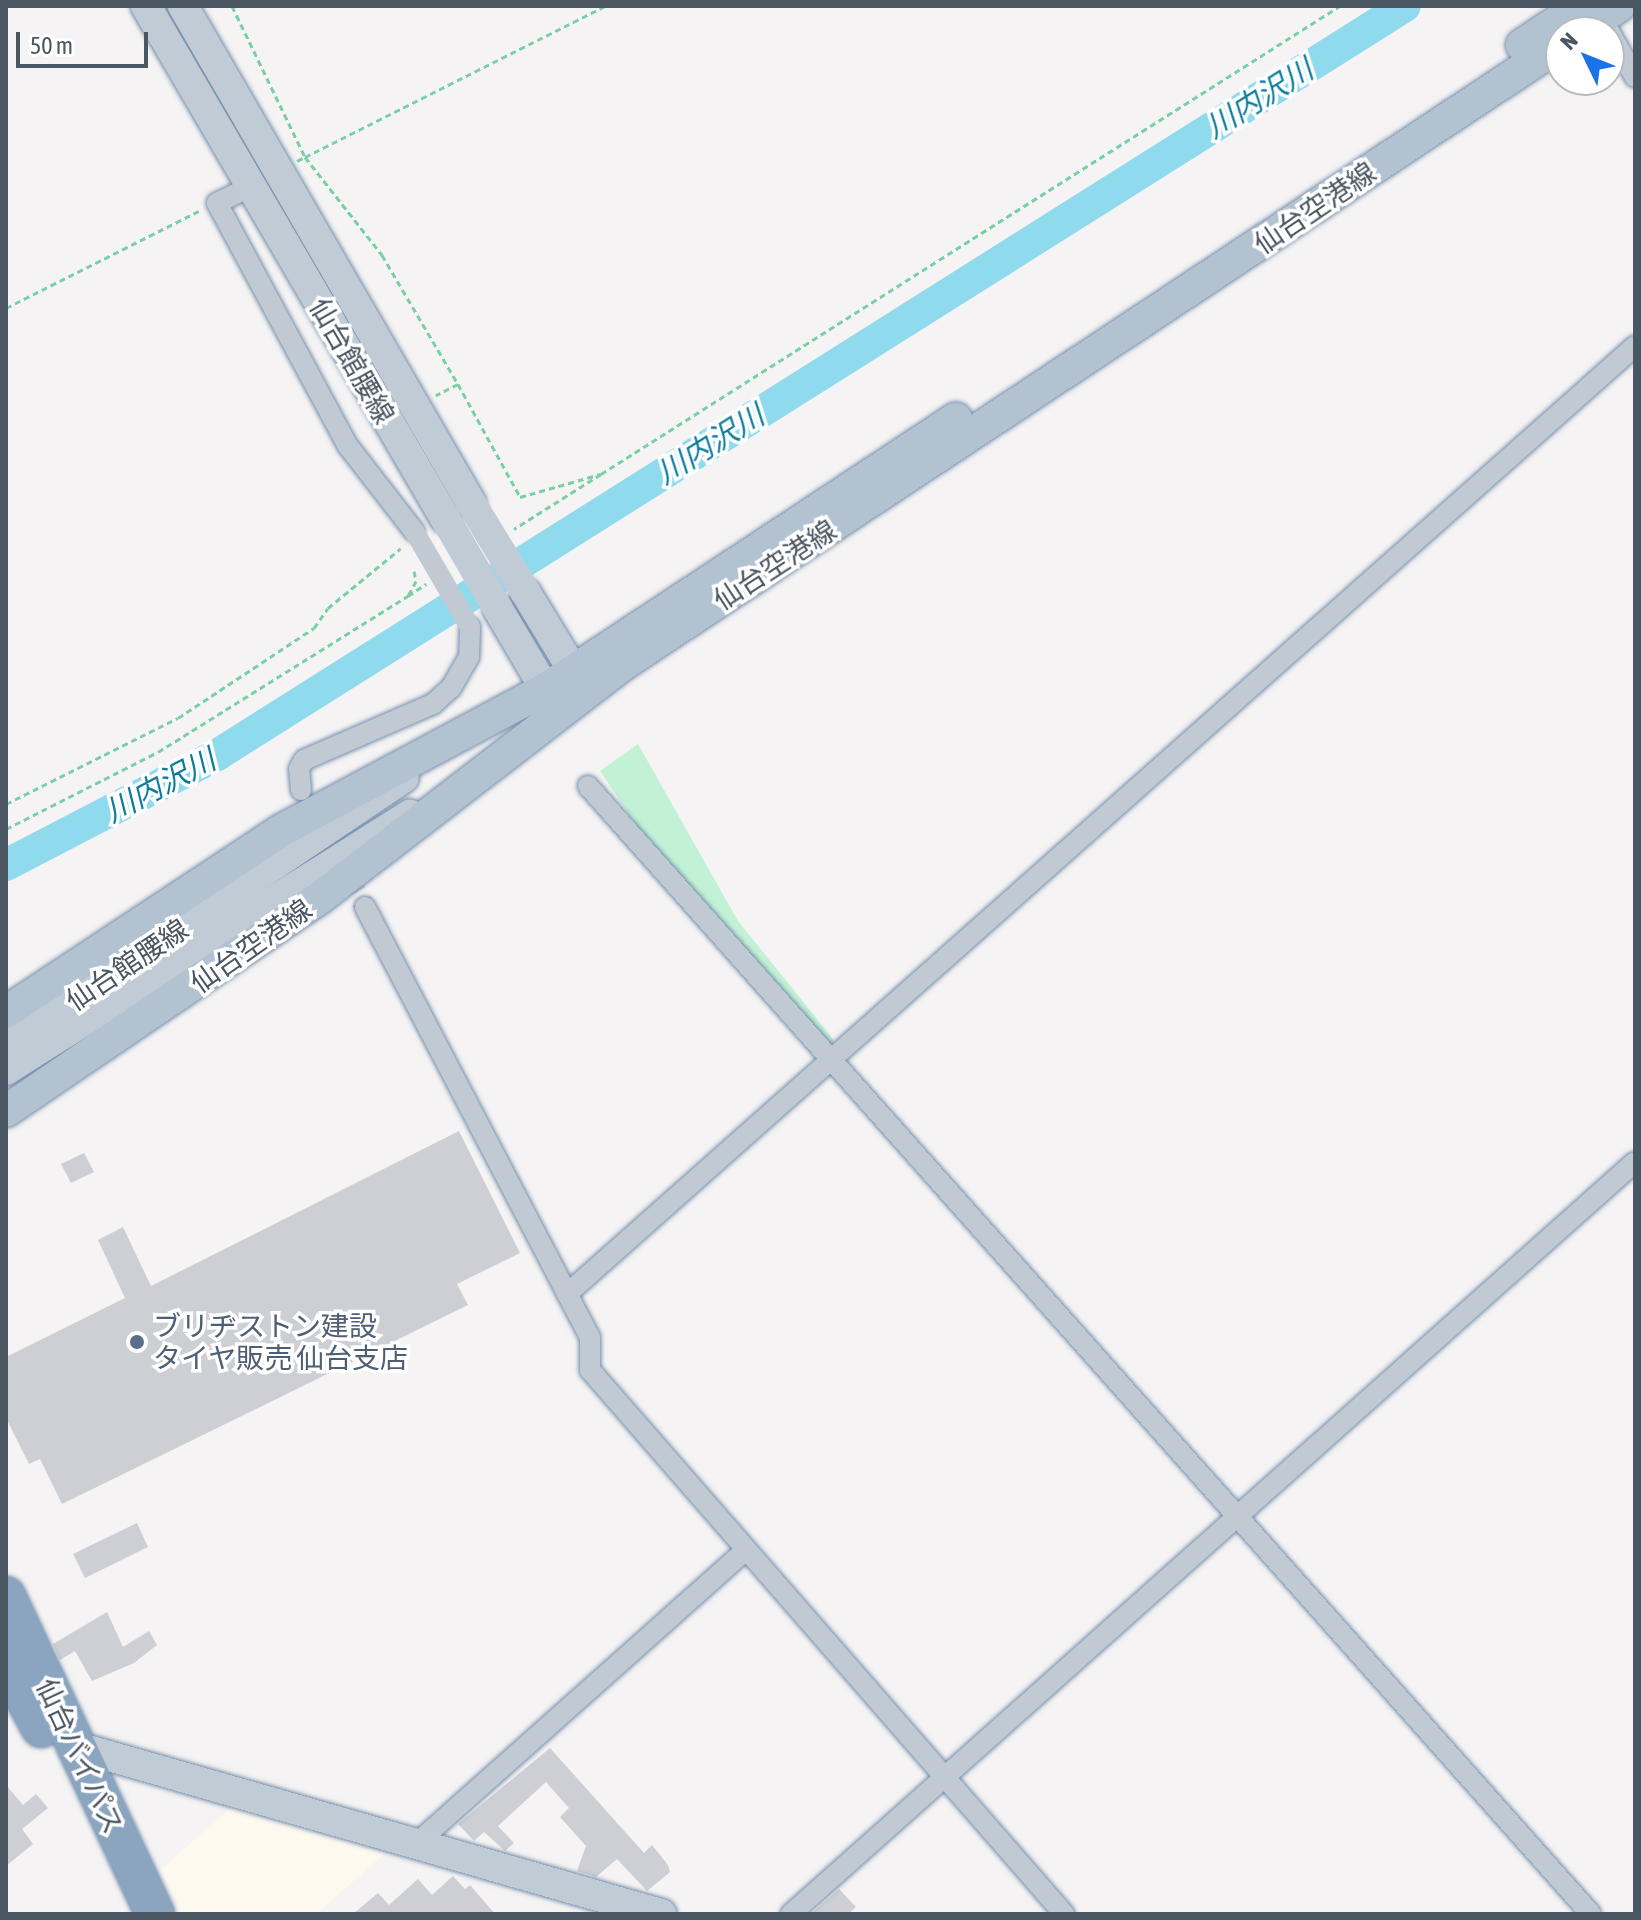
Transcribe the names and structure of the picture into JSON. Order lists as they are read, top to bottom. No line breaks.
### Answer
{"streets":{"highway":["仙台バイパス"],"main road":["仙台空港線","仙台館腰線"]},"crossings":[["仙台空港線","仙台館腰線"]],"water":["川内沢川"],"places":["ブリヂストン建設 タイヤ販売 仙台支店"],"scale_bar":"50 m","north":"top left"}
